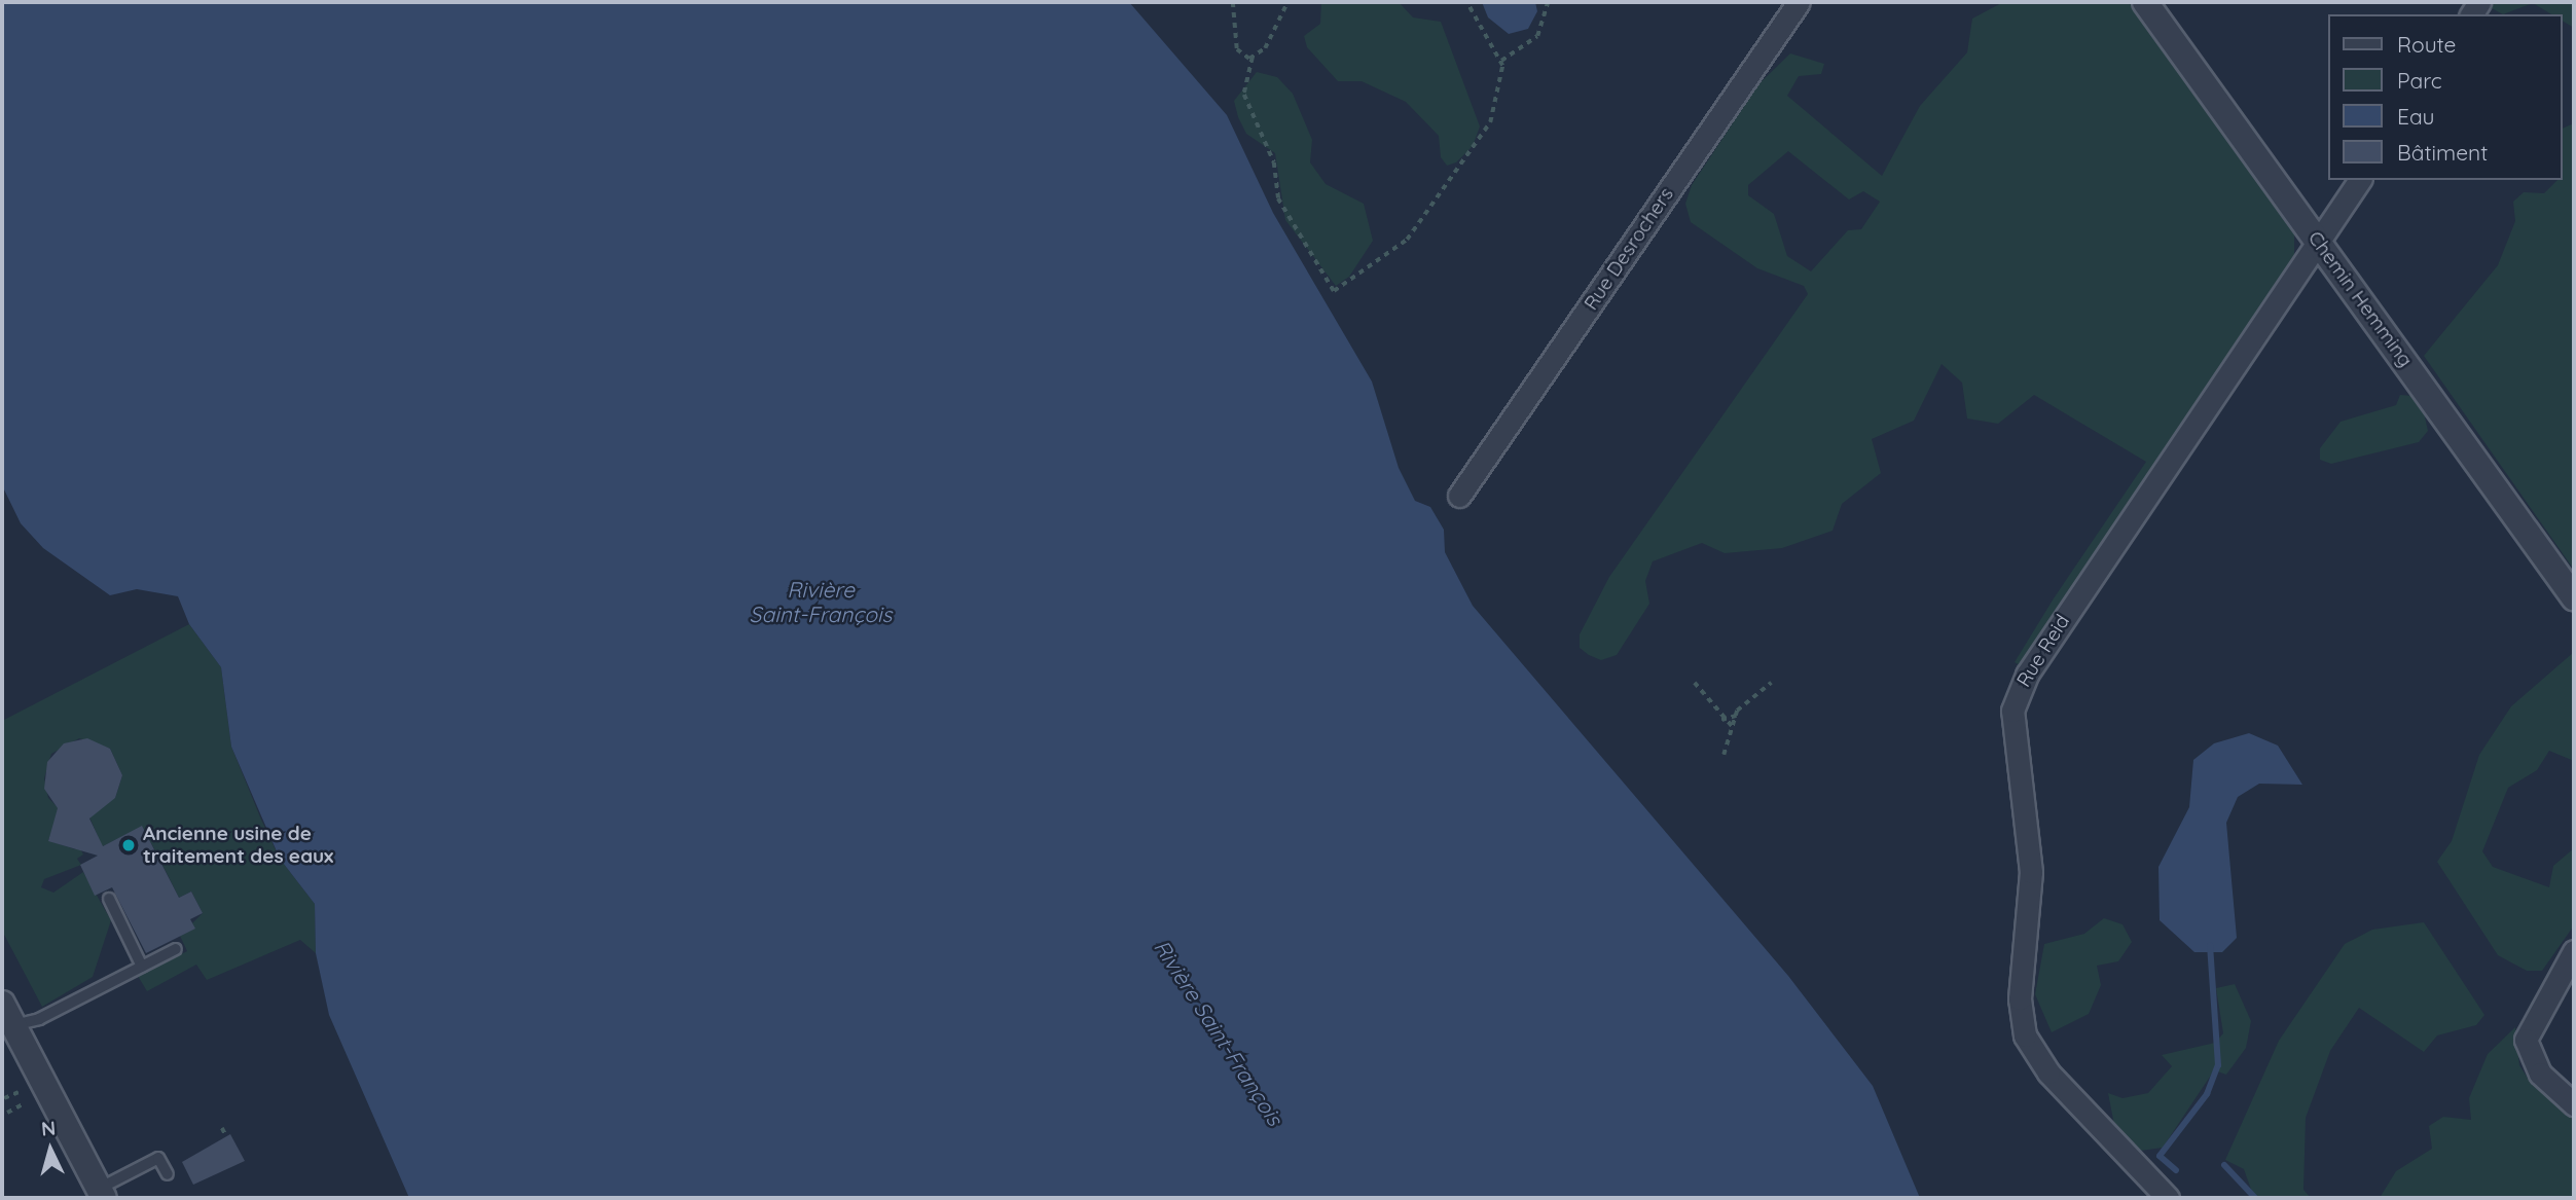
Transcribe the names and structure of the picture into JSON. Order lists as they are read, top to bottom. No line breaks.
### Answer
{"streets":{"street":["Rue Desrochers","Chemin Hemming","Rue Reid"]},"crossings":[["Chemin Hemming","Rue Reid"]],"water":["Rivière Saint-François"],"places":["Ancienne usine de traitement des eaux"],"legend":["Route","Parc","Eau","Bâtiment"],"north":"top"}
